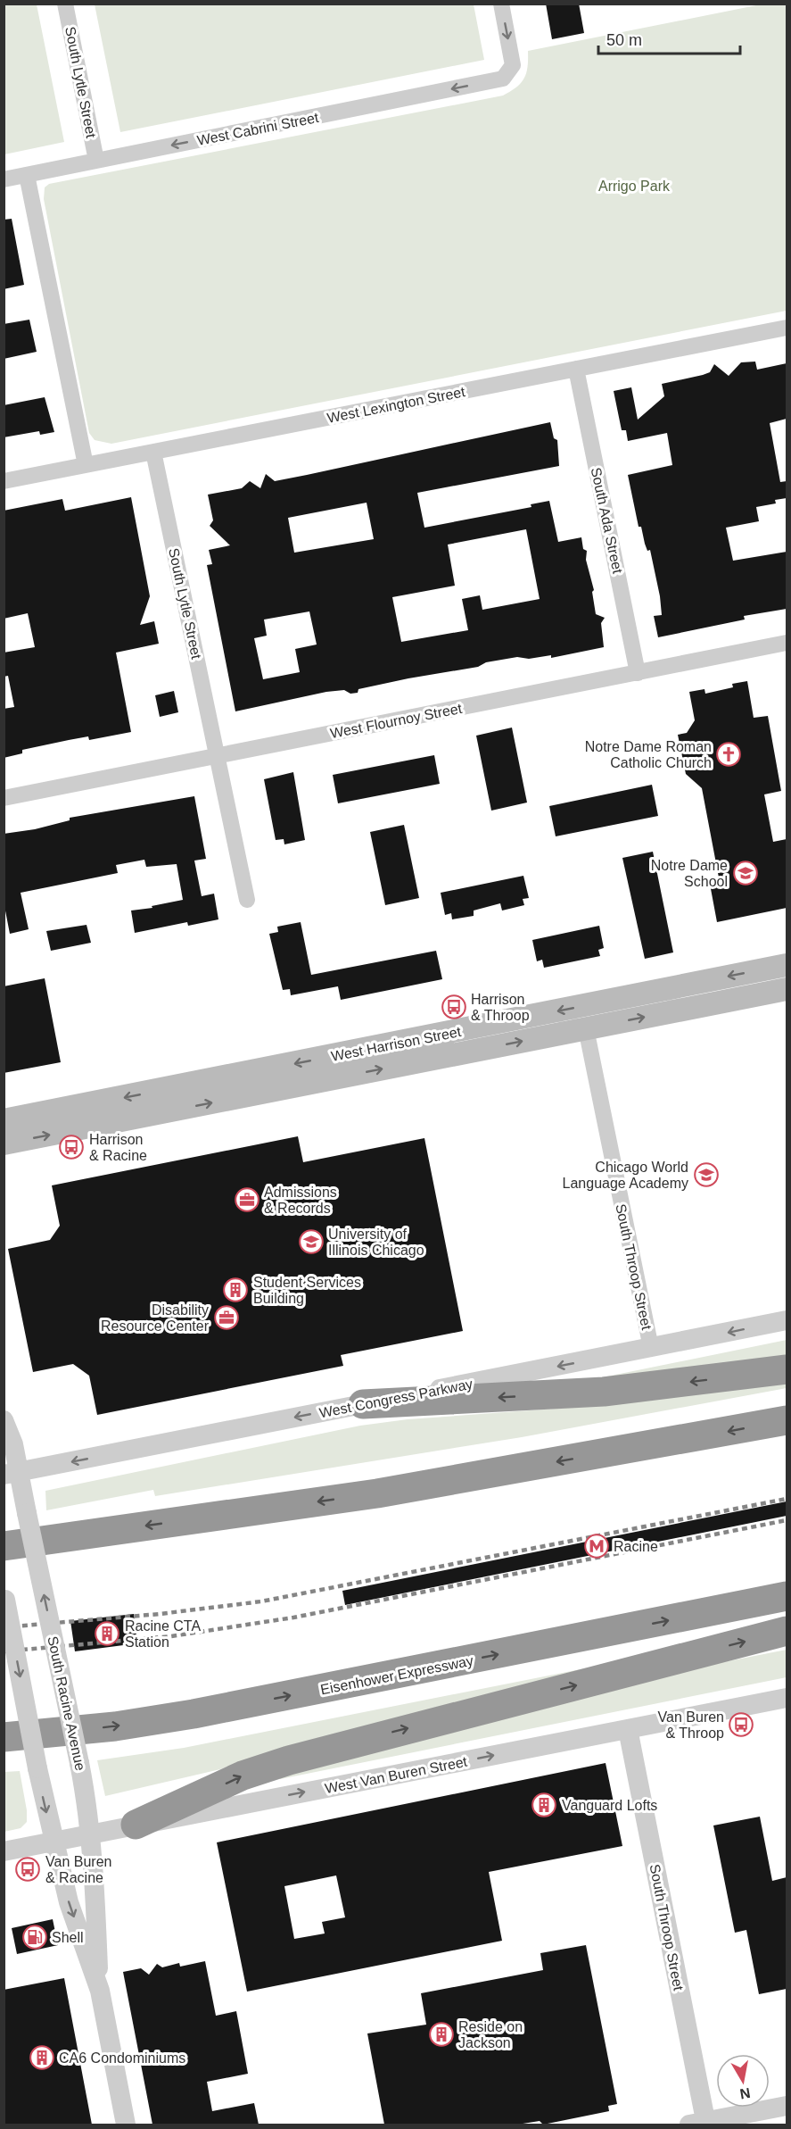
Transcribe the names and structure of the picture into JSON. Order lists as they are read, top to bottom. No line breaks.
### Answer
{"streets":{"highway":["Eisenhower Expressway"],"main road":["West Harrison Street"],"street":["South Lytle Street","West Cabrini Street","West Lexington Street","South Ada Street","West Flournoy Street","South Throop Street","West Congress Parkway","South Racine Avenue","West Van Buren Street"]},"crossings":[["South Lytle Street","West Cabrini Street"],["South Lytle Street","West Lexington Street"],["South Lytle Street","West Flournoy Street"],["West Lexington Street","South Ada Street"],["South Ada Street","West Flournoy Street"],["West Harrison Street","South Throop Street"],["South Throop Street","West Congress Parkway"],["South Throop Street","West Van Buren Street"],["West Congress Parkway","South Racine Avenue"],["South Racine Avenue","West Van Buren Street"]],"one_way":["West Cabrini Street","West Congress Parkway","West Van Buren Street"],"parks":["Arrigo Park"],"places":{"church":["Notre Dame Roman Catholic Church"],"school or university":["Notre Dame School","Chicago World Language Academy","University of Illinois Chicago"],"bus stop":["Harrison & Throop","Harrison & Racine","Van Buren & Throop","Van Buren & Racine"],"office":["Admissions & Records","Disability Resource Center"],"building":["Student Services Building","Racine CTA Station","Vanguard Lofts","Reside on Jackson","CA6 Condominiums"],"metro station":["Racine"],"fuel station":["Shell"]},"scale_bar":"50 m","north":"bottom"}
